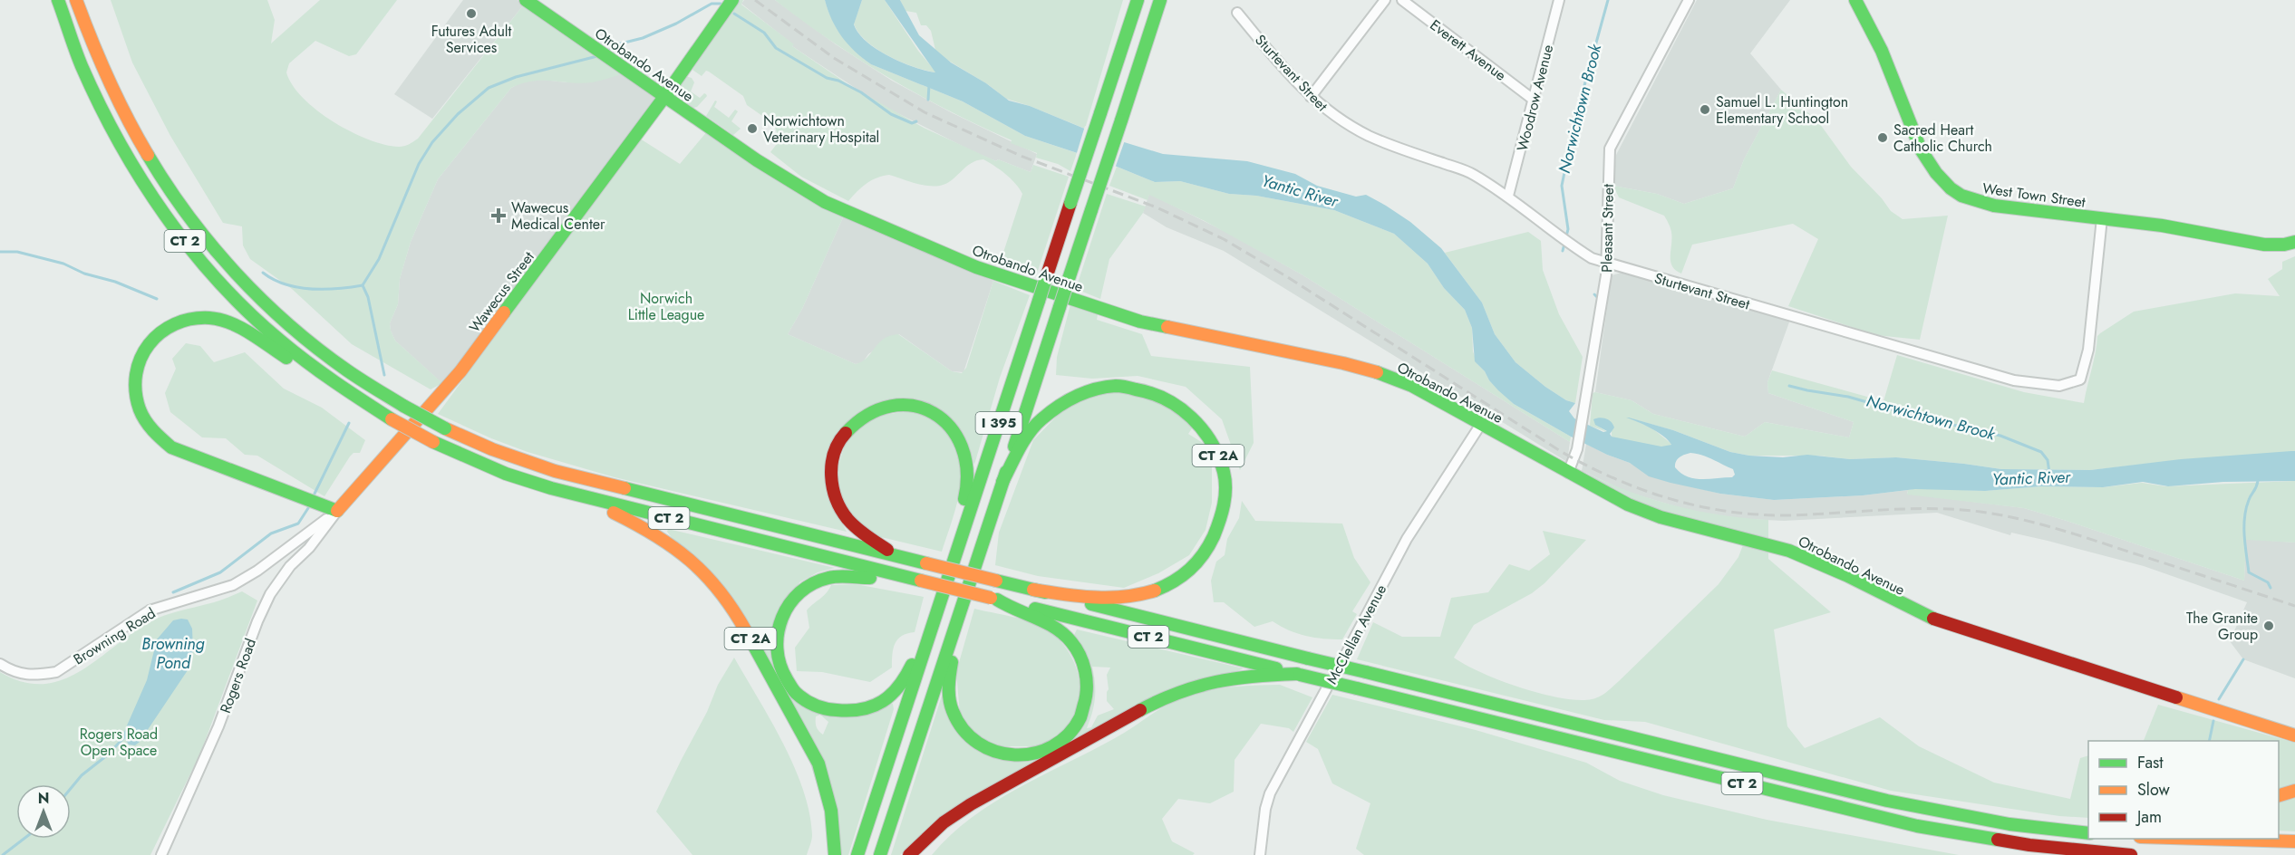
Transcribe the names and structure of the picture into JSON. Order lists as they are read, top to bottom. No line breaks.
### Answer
{"streets":{"main road":["Otrobando Avenue","West Town Street","CT 2","Wawecus Street","I 395","CT 2A"],"street":["Everett Avenue","Sturtevant Street","Woodrow Avenue","Pleasant Street","McClellan Avenue","Browning Road","Rogers Road"]},"crossings":[["Everett Avenue","Woodrow Avenue"],["Otrobando Avenue","Pleasant Street"],["Otrobando Avenue","Wawecus Street"],["Otrobando Avenue","McClellan Avenue"],["Sturtevant Street","Woodrow Avenue"],["Sturtevant Street","West Town Street"],["Sturtevant Street","Pleasant Street"],["CT 2","CT 2A"],["Wawecus Street","Browning Road"],["Wawecus Street","Rogers Road"],["I 395","CT 2A"],["Browning Road","Rogers Road"]],"water":["Norwichtown Brook","Yantic River","Browning Pond"],"parks":["Norwich Little League","Rogers Road Open Space"],"places":{"other":["Futures Adult Services","Samuel L. Huntington Elementary School","Norwichtown Veterinary Hospital","Sacred Heart Catholic Church","The Granite Group"],"health":["Wawecus Medical Center"]},"legend":["Fast","Slow","Jam"],"north":"top"}
